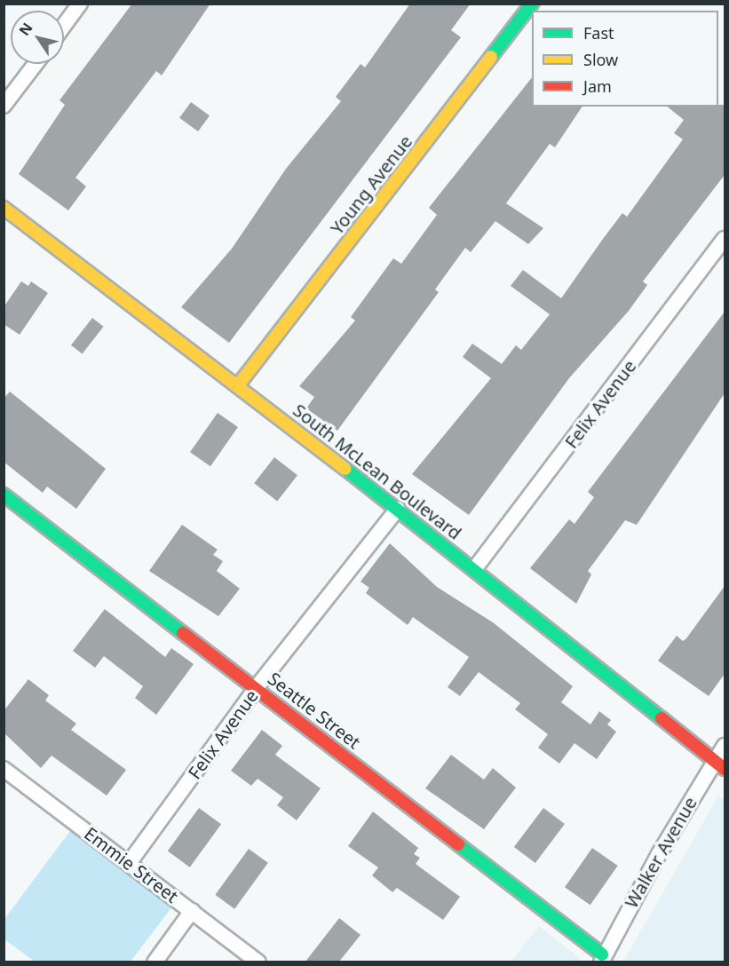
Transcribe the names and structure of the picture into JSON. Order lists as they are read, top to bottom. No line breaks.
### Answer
{"streets":{"street":["Young Avenue","Felix Avenue","South McLean Boulevard","Seattle Street","Walker Avenue","Emmie Street"]},"crossings":[["Young Avenue","South McLean Boulevard"],["Felix Avenue","South McLean Boulevard"],["Felix Avenue","Seattle Street"],["Felix Avenue","Emmie Street"],["South McLean Boulevard","Walker Avenue"],["Seattle Street","Walker Avenue"]],"legend":["Fast","Slow","Jam"],"north":"top left"}
